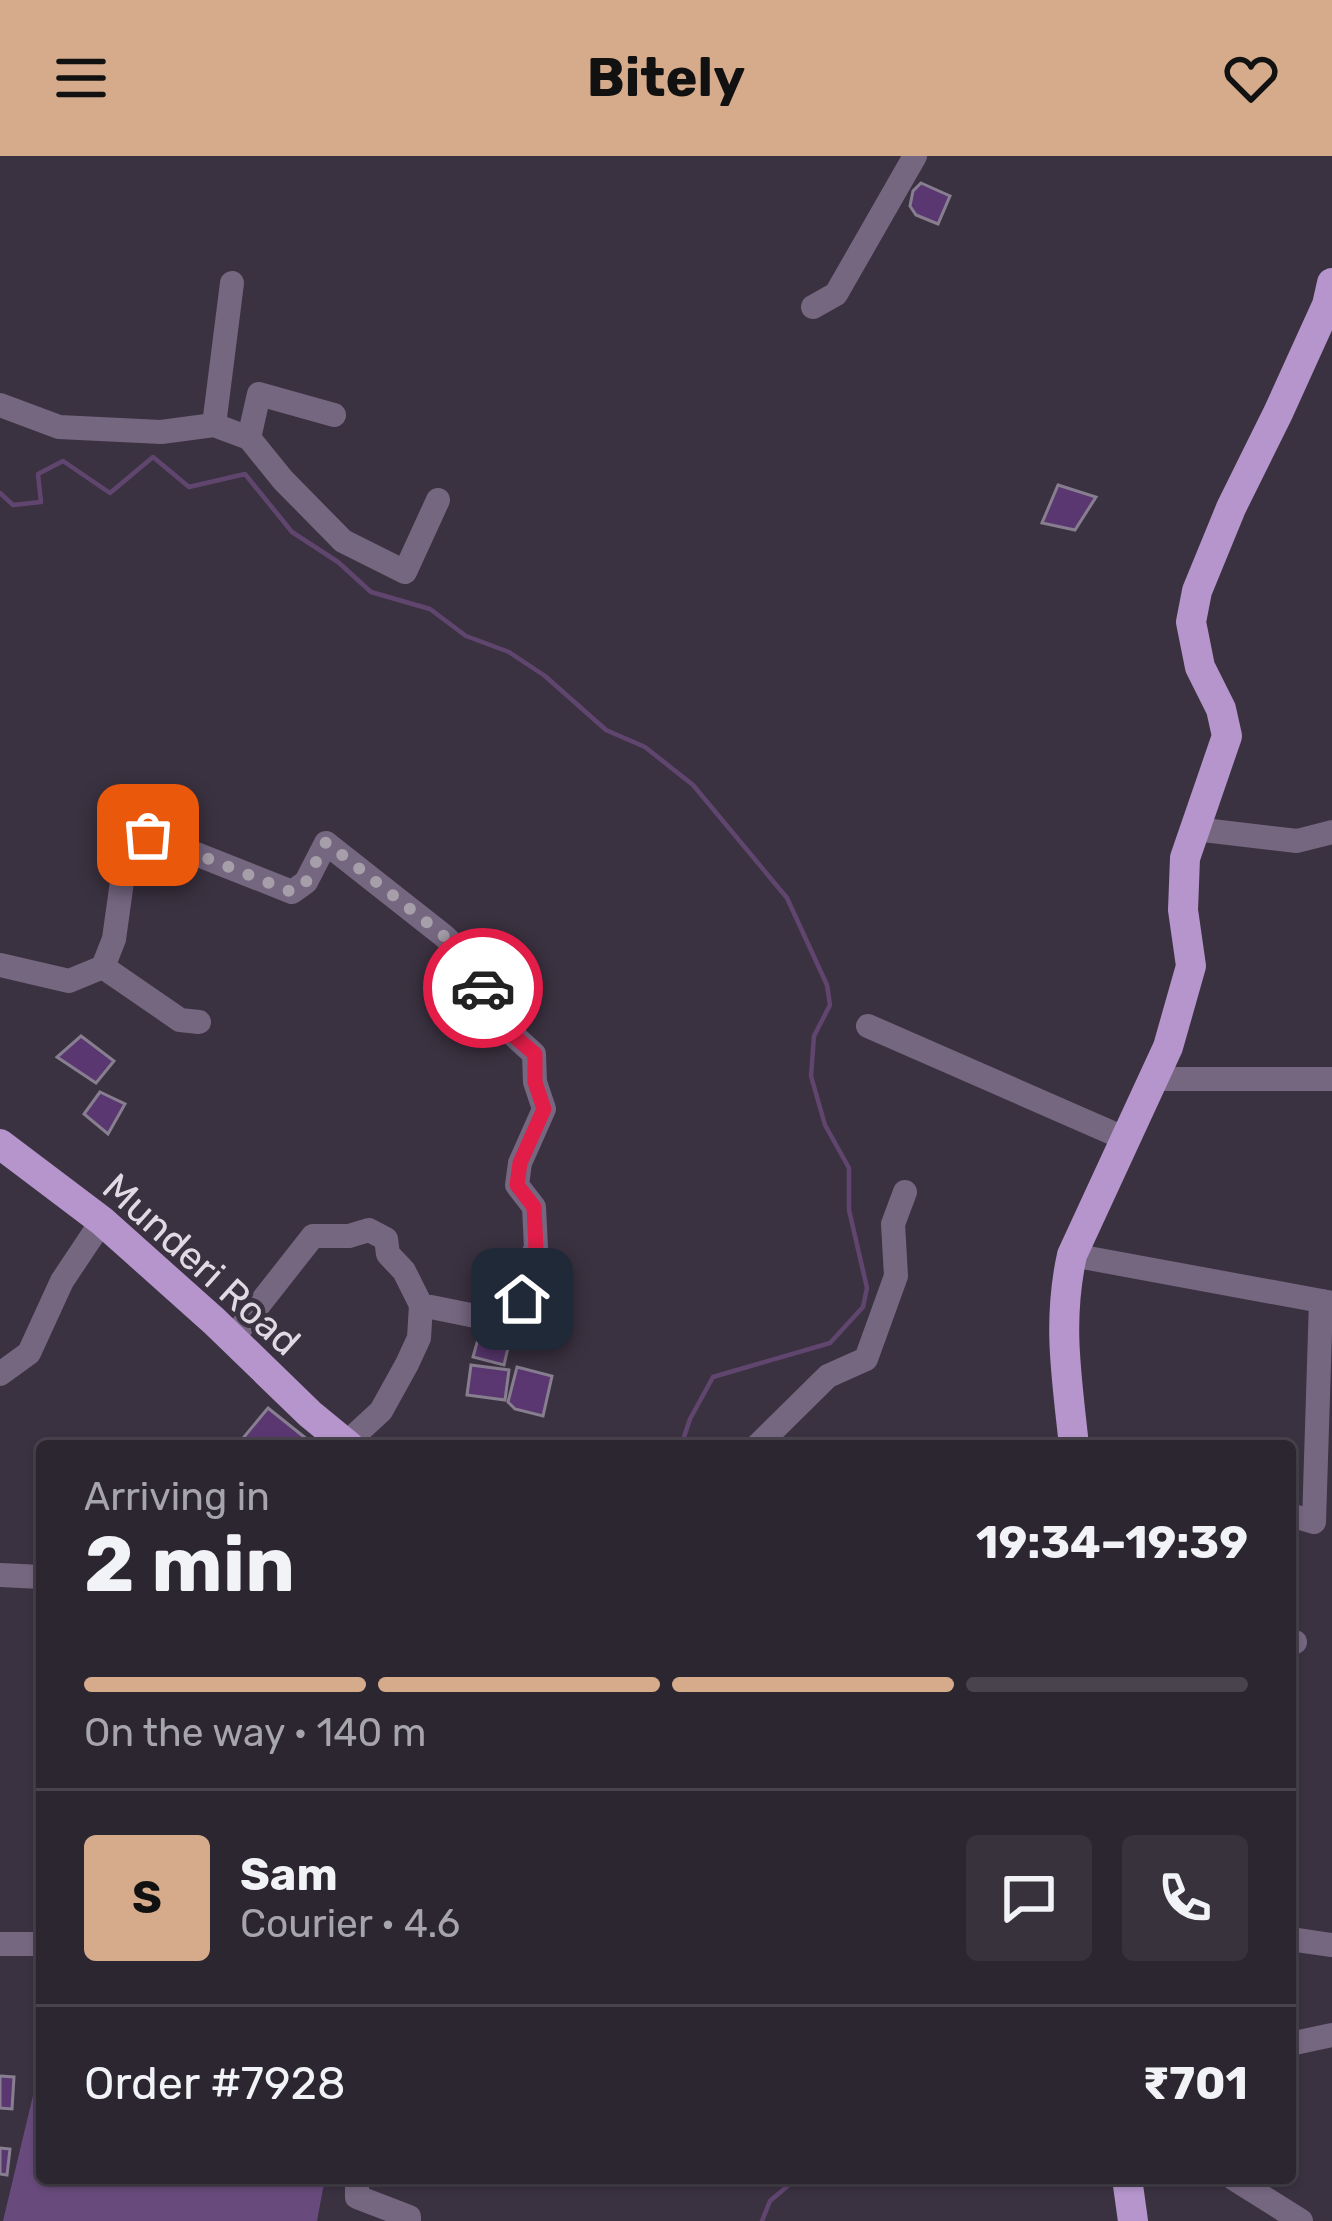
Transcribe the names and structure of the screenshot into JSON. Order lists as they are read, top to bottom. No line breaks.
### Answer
{"streets":{"main road":["Munderi Road"]},"page":{"header":"Bitely","heading":["2 min","Arriving in","19:34–19:39"],"panel":["Sam","Courier · 4.6","Order #7928","₹701"],"bar":"On the way · 140 m","round":"S"}}
